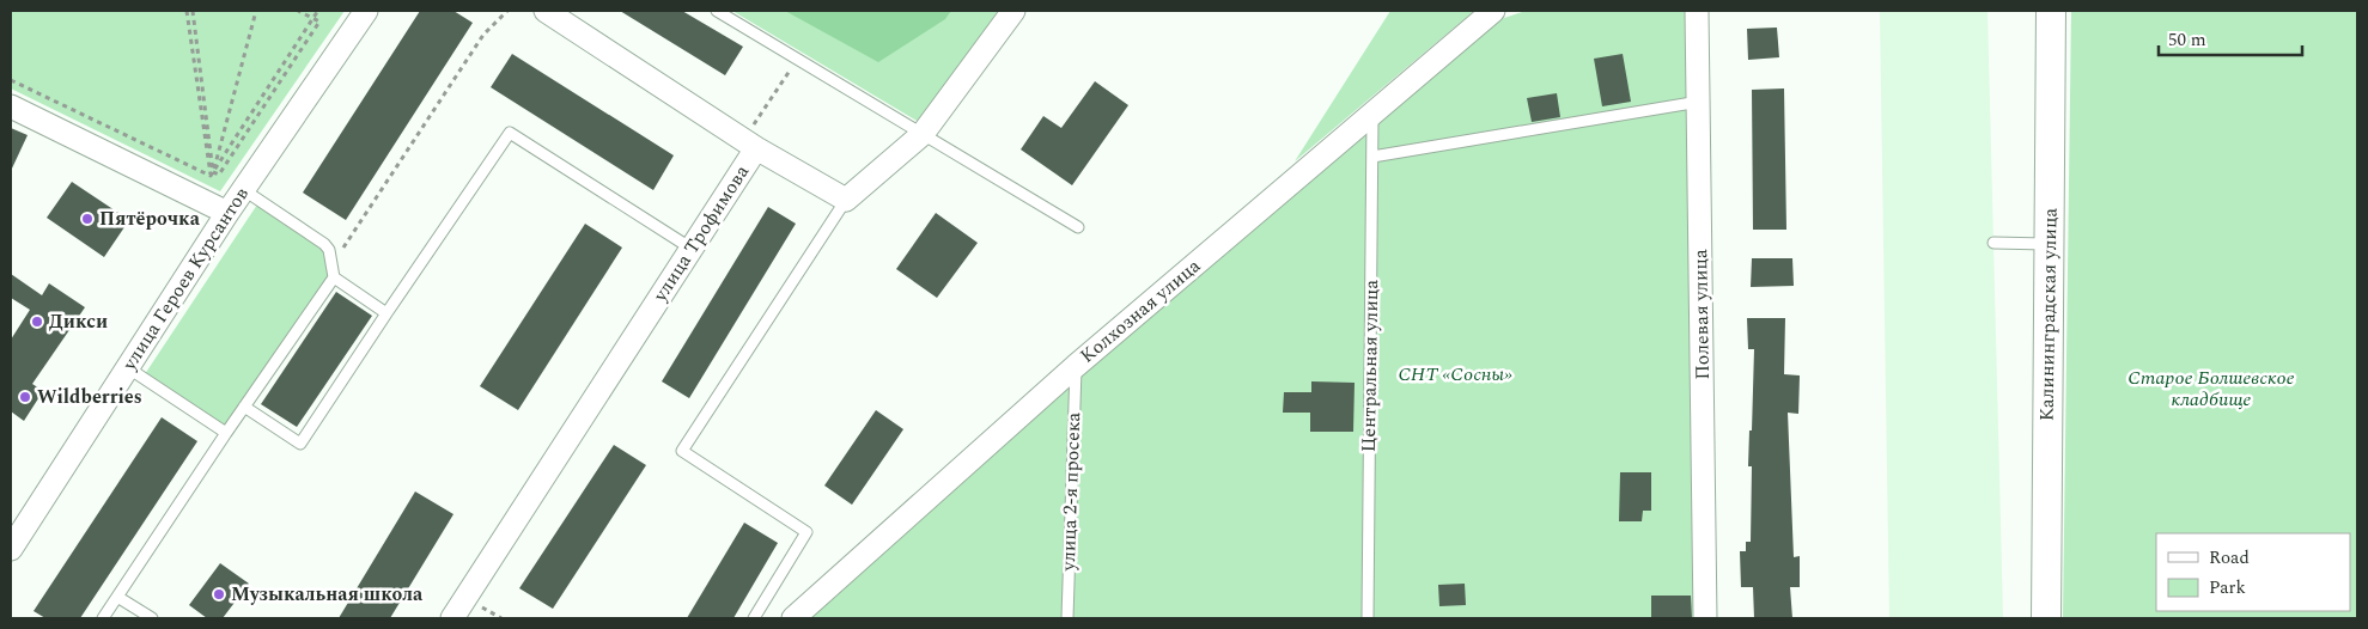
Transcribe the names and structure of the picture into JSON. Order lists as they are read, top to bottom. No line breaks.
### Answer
{"streets":{"street":["улица Трофимова","улица Героев Курсантов","Колхозная улица","Полевая улица","Калининградская улица"],"lane":["Центральная улица","улица 2-я просека"]},"crossings":[["Колхозная улица","Центральная улица"],["Колхозная улица","улица 2-я просека"]],"parks":["СНТ «Сосны»","Старое Болшевское кладбище"],"places":["Пятёрочка","Дикси","Wildberries","Музыкальная школа"],"legend":["Road","Park"],"scale_bar":"50 m"}
